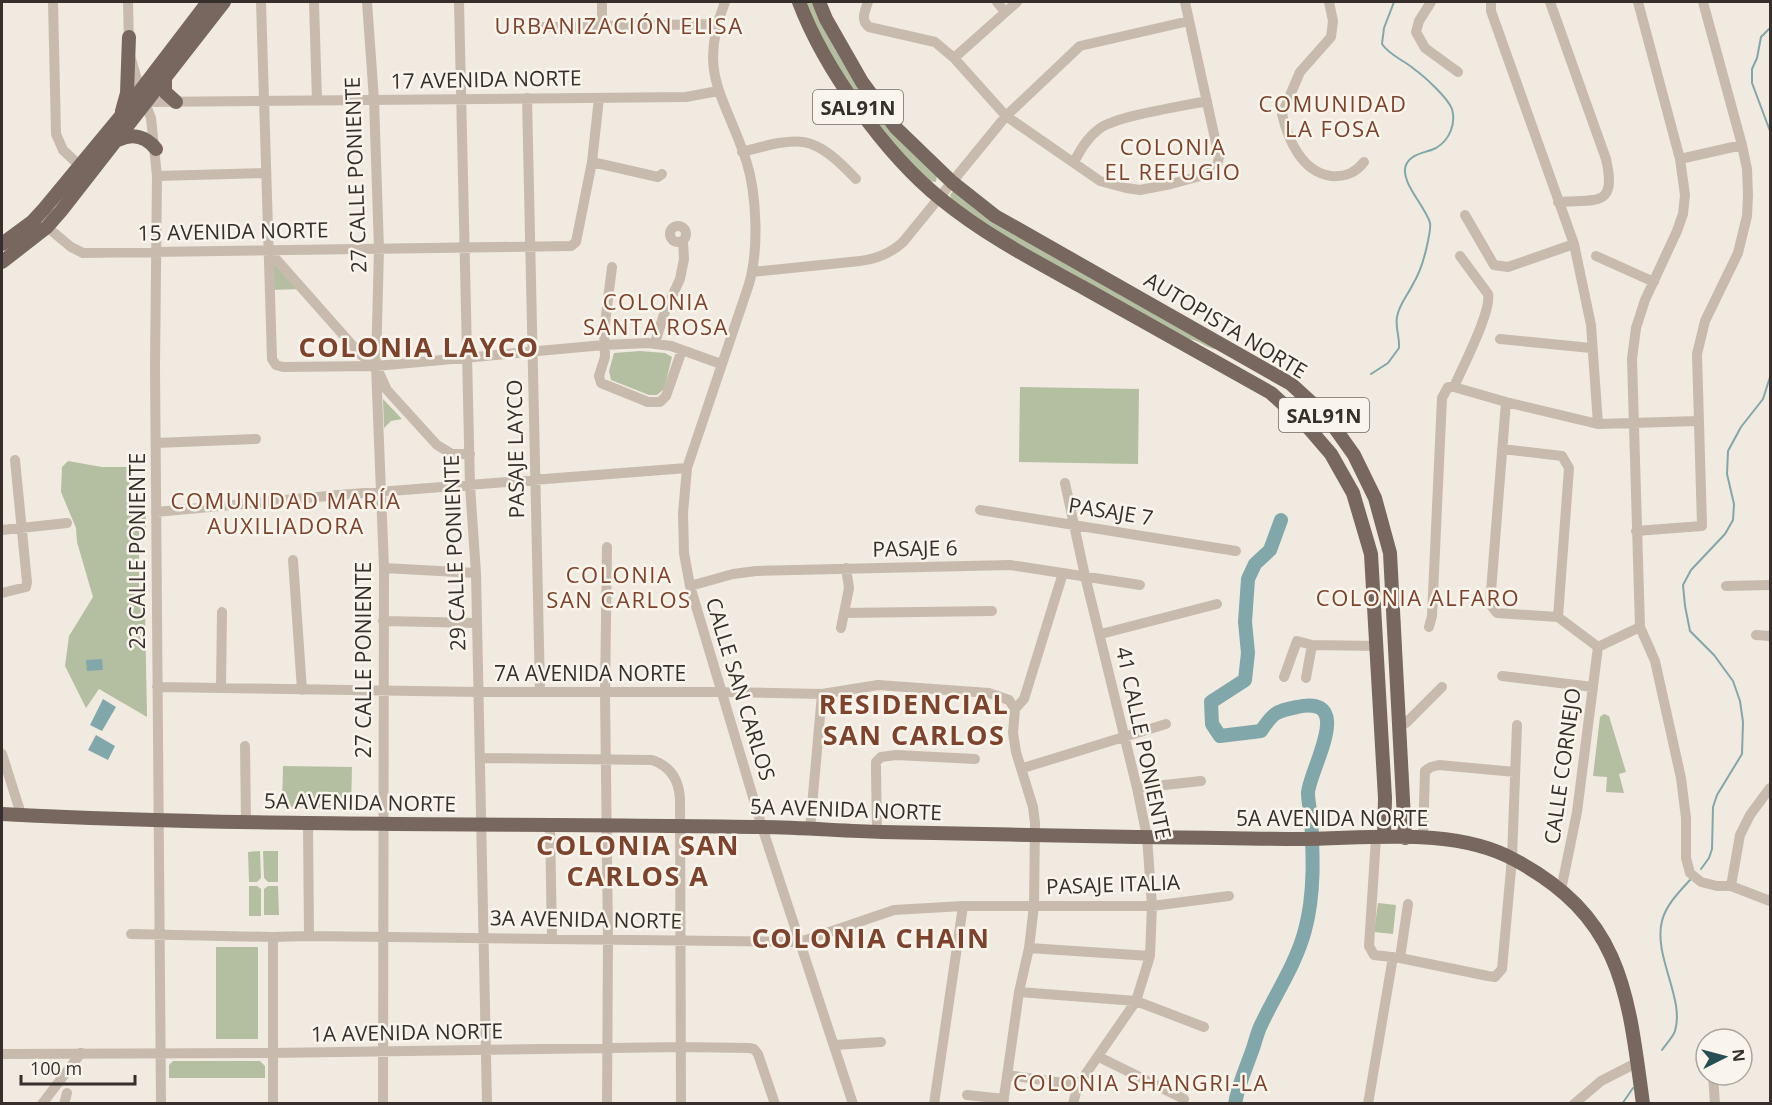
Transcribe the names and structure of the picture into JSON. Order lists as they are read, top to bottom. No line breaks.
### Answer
{"streets":{"main road":["SAL91N","AUTOPISTA NORTE","5A AVENIDA NORTE"],"street":["17 AVENIDA NORTE","27 CALLE PONIENTE","15 AVENIDA NORTE","PASAJE LAYCO","PASAJE 7","PASAJE 6","23 CALLE PONIENTE","29 CALLE PONIENTE","7A AVENIDA NORTE","CALLE SAN CARLOS","41 CALLE PONIENTE","CALLE CORNEJO","PASAJE ITALIA","3A AVENIDA NORTE","1A AVENIDA NORTE"]},"crossings":[["17 AVENIDA NORTE","27 CALLE PONIENTE"],["17 AVENIDA NORTE","PASAJE LAYCO"],["17 AVENIDA NORTE","23 CALLE PONIENTE"],["17 AVENIDA NORTE","29 CALLE PONIENTE"],["17 AVENIDA NORTE","CALLE SAN CARLOS"],["27 CALLE PONIENTE","15 AVENIDA NORTE"],["27 CALLE PONIENTE","7A AVENIDA NORTE"],["27 CALLE PONIENTE","5A AVENIDA NORTE"],["27 CALLE PONIENTE","3A AVENIDA NORTE"],["27 CALLE PONIENTE","1A AVENIDA NORTE"],["15 AVENIDA NORTE","PASAJE LAYCO"],["15 AVENIDA NORTE","23 CALLE PONIENTE"],["15 AVENIDA NORTE","29 CALLE PONIENTE"],["AUTOPISTA NORTE","5A AVENIDA NORTE"],["PASAJE LAYCO","7A AVENIDA NORTE"],["PASAJE 7","41 CALLE PONIENTE"],["PASAJE 6","CALLE SAN CARLOS"],["PASAJE 6","41 CALLE PONIENTE"],["23 CALLE PONIENTE","7A AVENIDA NORTE"],["23 CALLE PONIENTE","5A AVENIDA NORTE"],["23 CALLE PONIENTE","3A AVENIDA NORTE"],["23 CALLE PONIENTE","1A AVENIDA NORTE"],["29 CALLE PONIENTE","7A AVENIDA NORTE"],["29 CALLE PONIENTE","5A AVENIDA NORTE"],["29 CALLE PONIENTE","3A AVENIDA NORTE"],["29 CALLE PONIENTE","1A AVENIDA NORTE"],["7A AVENIDA NORTE","CALLE SAN CARLOS"],["CALLE SAN CARLOS","5A AVENIDA NORTE"],["CALLE SAN CARLOS","3A AVENIDA NORTE"],["41 CALLE PONIENTE","5A AVENIDA NORTE"],["41 CALLE PONIENTE","PASAJE ITALIA"],["CALLE CORNEJO","5A AVENIDA NORTE"],["PASAJE ITALIA","3A AVENIDA NORTE"]],"districts":["URBANIZACIÓN ELISA","COMUNIDAD LA FOSA","COLONIA EL REFUGIO","COLONIA SANTA ROSA","COLONIA LAYCO","COMUNIDAD MARÍA AUXILIADORA","COLONIA SAN CARLOS","COLONIA ALFARO","RESIDENCIAL SAN CARLOS","COLONIA SAN CARLOS A","COLONIA CHAIN","COLONIA SHANGRI-LA"],"scale_bar":"100 m","north":"right"}
